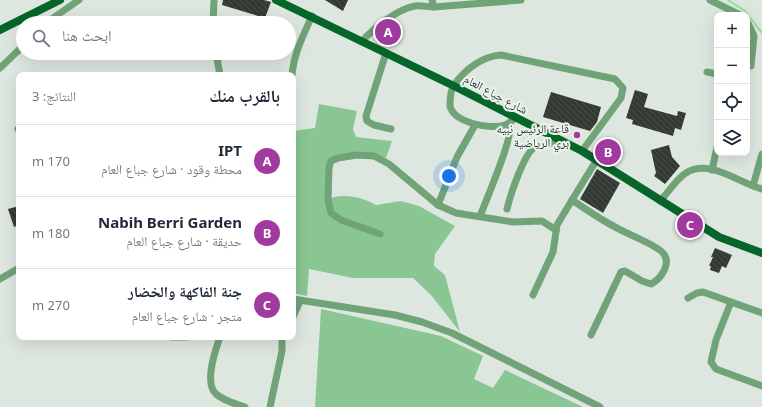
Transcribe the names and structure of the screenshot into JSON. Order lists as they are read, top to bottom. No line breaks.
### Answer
{"streets":{"main road":["شارع جباع العام"]},"places":["قاعة الرئيس نبيه بري الرياضية"],"page":{"map_buttons":["+","−"],"search":"ابحث هنا","pins":["A","B","C"],"heading":["بالقرب منك","النتائج: 3"],"list":[{"mark":"A","name":"IPT","note":"محطة وقود · شارع جباع العام","value":"170 m"},{"mark":"B","name":"Nabih Berri Garden","note":"حديقة · شارع جباع العام","value":"180 m"},{"mark":"C","name":"جنة الفاكهة والخضار","note":"متجر · شارع جباع العام","value":"270 m"}]}}
